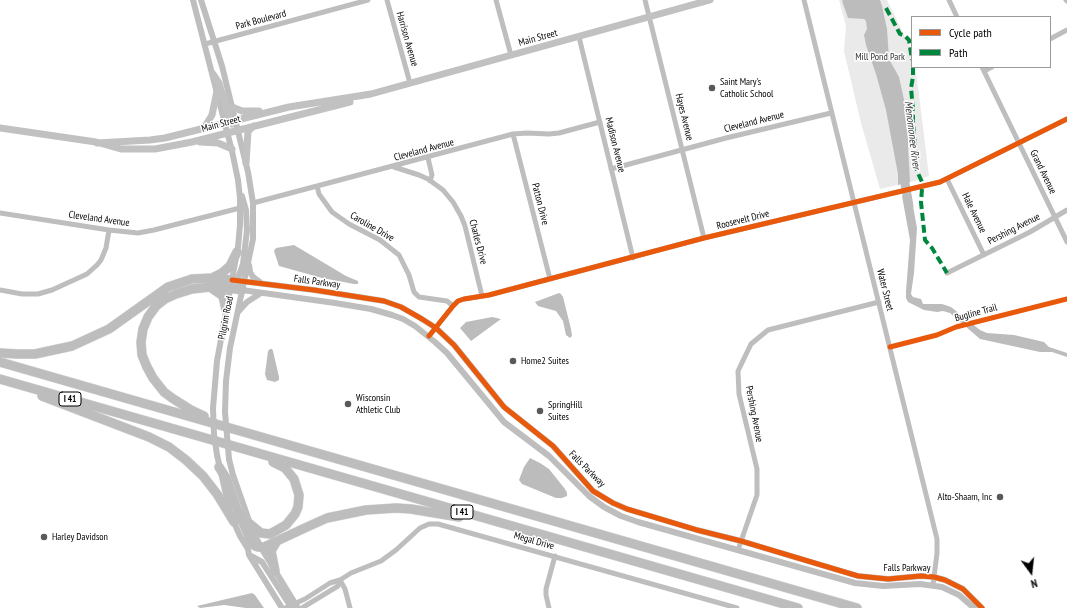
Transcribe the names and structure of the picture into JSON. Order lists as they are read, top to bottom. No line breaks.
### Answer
{"streets":{"highway":["I 41"],"main road":["Main Street"],"street":["Park Boulevard","Harrison Avenue","Hayes Avenue","Cleveland Avenue","Madison Avenue","Grand Avenue","Patton Drive","Hale Avenue","Roosevelt Drive","Caroline Drive","Pershing Avenue","Charles Drive","Falls Parkway","Water Street","Pilgrim Road","Megal Drive"],"cycle path":["Bugline Trail"]},"crossings":[["Park Boulevard","Pilgrim Road"],["Main Street","Harrison Avenue"],["Main Street","Hayes Avenue"],["Main Street","Madison Avenue"],["Main Street","Pilgrim Road"],["Hayes Avenue","Cleveland Avenue"],["Hayes Avenue","Roosevelt Drive"],["Cleveland Avenue","Madison Avenue"],["Cleveland Avenue","Patton Drive"],["Cleveland Avenue","Caroline Drive"],["Cleveland Avenue","Charles Drive"],["Cleveland Avenue","Water Street"],["Cleveland Avenue","Pilgrim Road"],["Madison Avenue","Roosevelt Drive"],["Grand Avenue","Roosevelt Drive"],["Grand Avenue","Pershing Avenue"],["Patton Drive","Roosevelt Drive"],["Hale Avenue","Roosevelt Drive"],["Hale Avenue","Pershing Avenue"],["Roosevelt Drive","Caroline Drive"],["Roosevelt Drive","Charles Drive"],["Roosevelt Drive","Falls Parkway"],["Roosevelt Drive","Water Street"],["Pershing Avenue","Falls Parkway"],["Pershing Avenue","Water Street"],["Falls Parkway","Water Street"],["Falls Parkway","Pilgrim Road"],["Pilgrim Road","Megal Drive"]],"water":["Menomonee River"],"parks":["Mill Pond Park"],"places":["Saint Mary's Catholic School","Home2 Suites","Wisconsin Athletic Club","SpringHill Suites","Alto-Shaam, Inc","Harley Davidson"],"legend":["Cycle path","Path"],"north":"bottom"}
